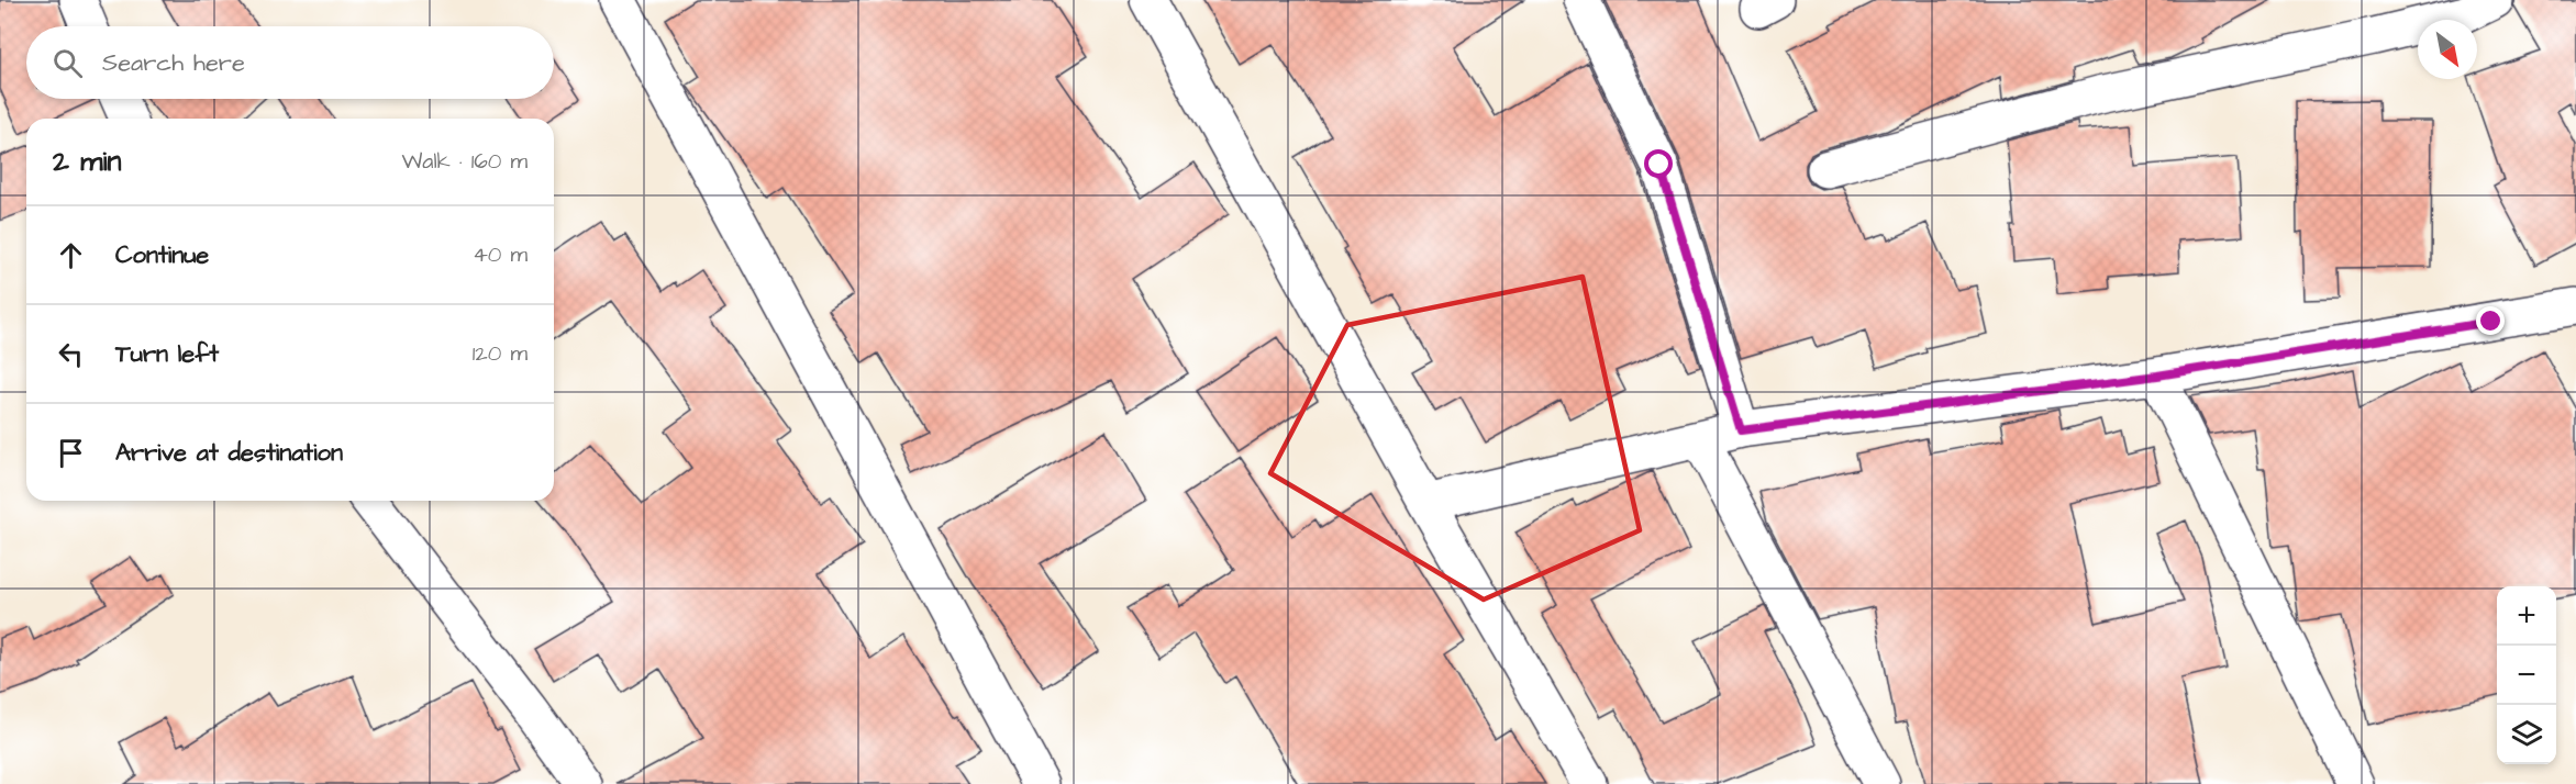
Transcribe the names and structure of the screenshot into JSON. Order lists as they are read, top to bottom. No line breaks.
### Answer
{"north":"bottom right","page":{"search":"Search here","heading":["2 min","Walk · 160 m"],"list":[["Continue","40 m"],["Turn left","120 m"],"Arrive at destination"],"map_buttons":["+","−"]}}
